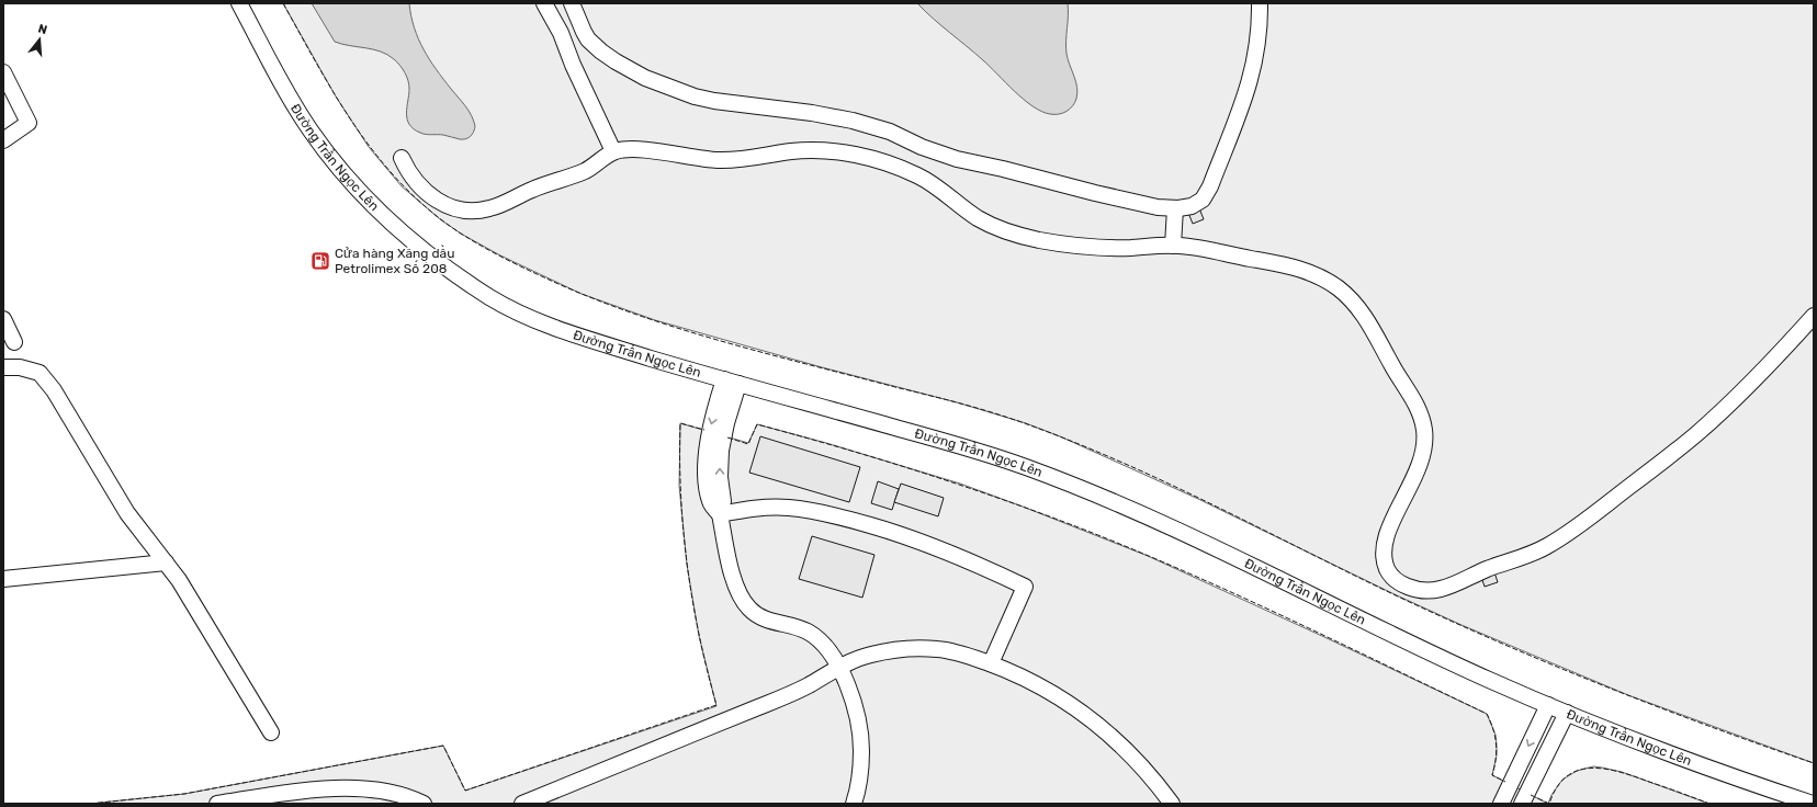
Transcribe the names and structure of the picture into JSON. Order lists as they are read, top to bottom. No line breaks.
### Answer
{"streets":{"street":["Đường Trần Ngọc Lên"]},"places":{"fuel station":["Cửa hàng Xăng dầu Petrolimex Số 208"]},"north":"top"}
